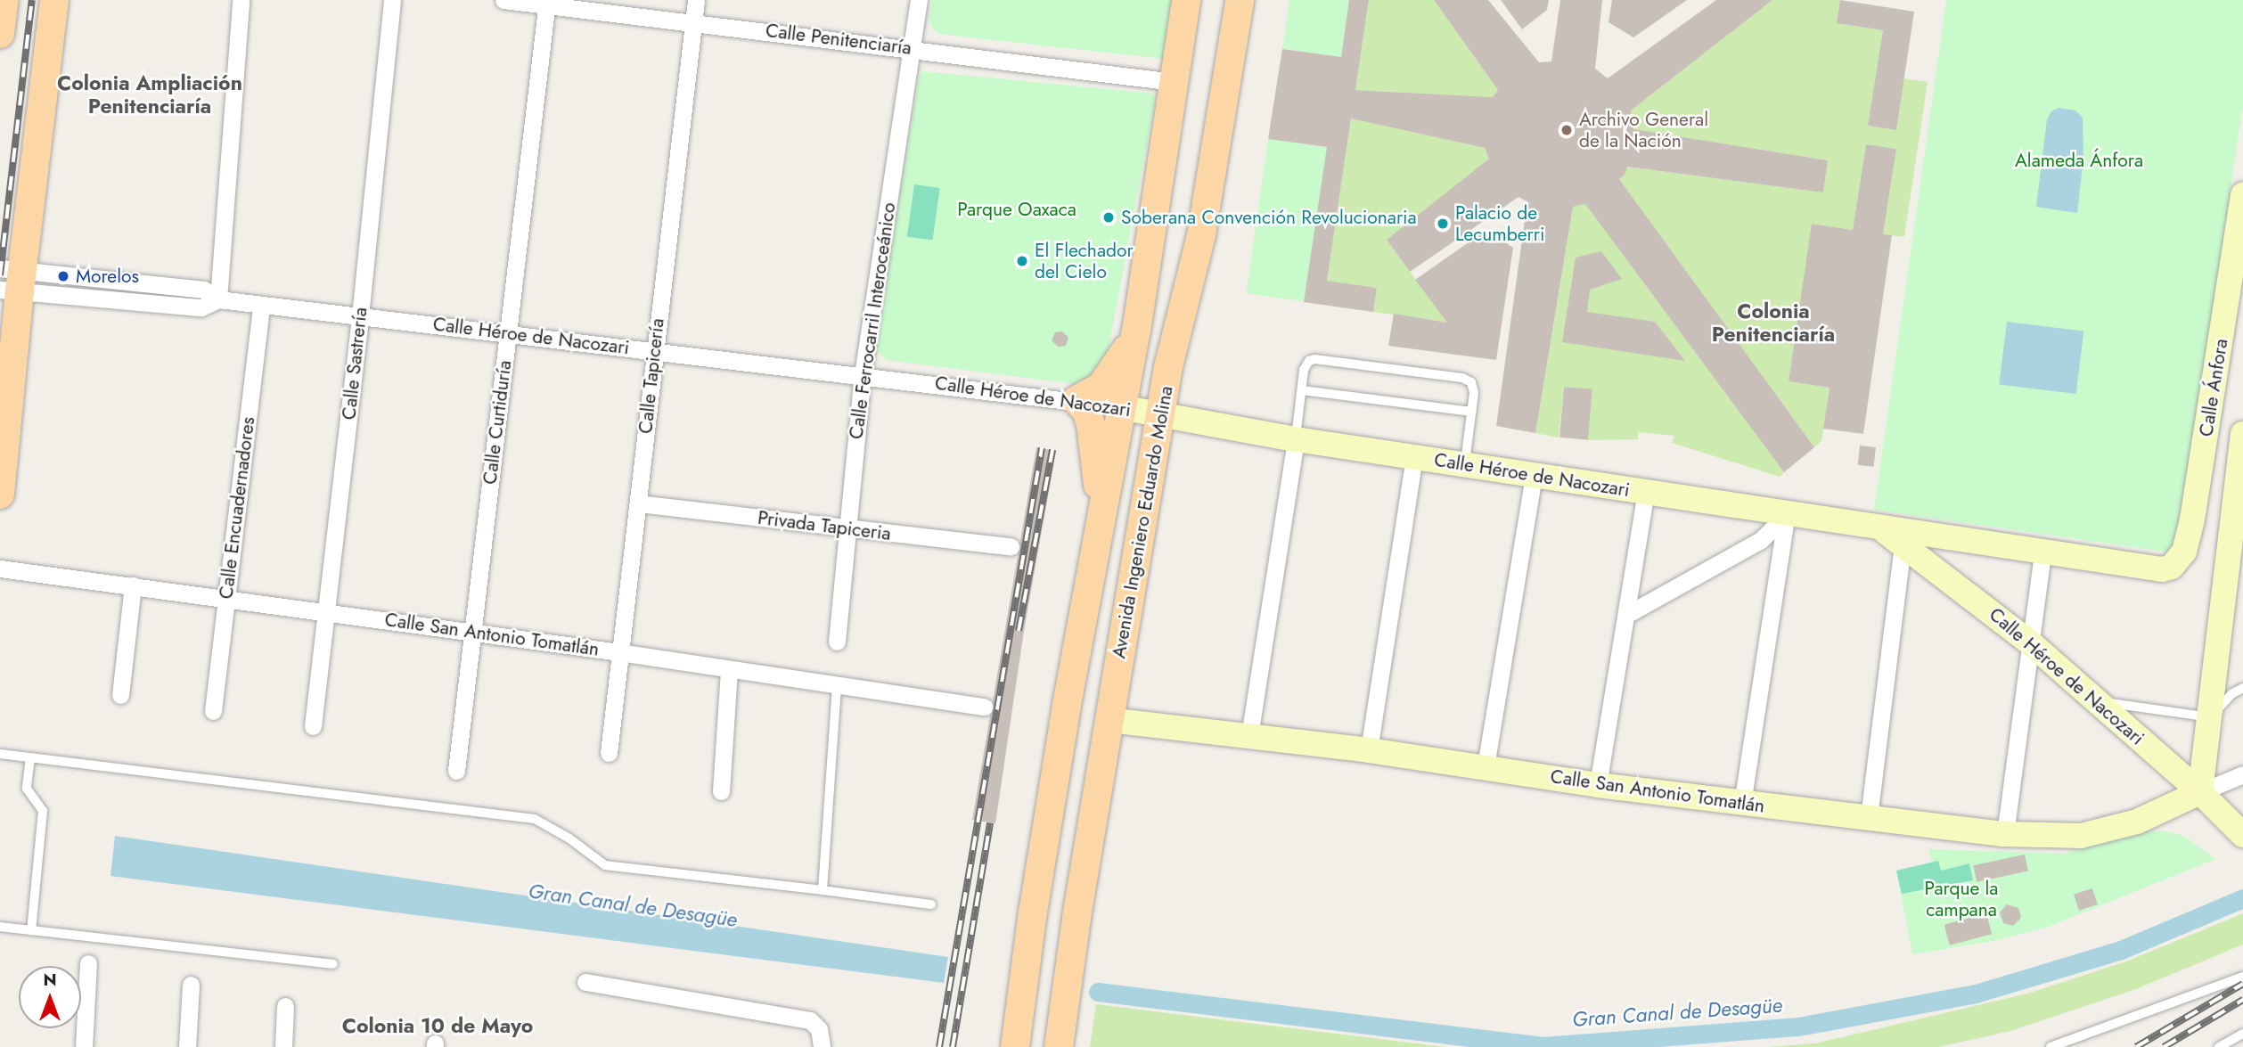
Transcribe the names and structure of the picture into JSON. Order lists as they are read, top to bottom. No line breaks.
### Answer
{"streets":{"main road":["Avenida Ingeniero Eduardo Molina"],"street":["Calle Penitenciaría","Calle Ferrocarril Interoceánico","Calle Héroe de Nacozari","Calle Sastrería","Calle Tapicería","Calle Ánfora","Calle Curtiduría","Calle Encuadernadores","Privada Tapiceria","Calle San Antonio Tomatlán"]},"crossings":[["Calle Penitenciaría","Calle Ferrocarril Interoceánico"],["Calle Penitenciaría","Calle Tapicería"],["Calle Penitenciaría","Calle Curtiduría"],["Calle Ferrocarril Interoceánico","Calle Héroe de Nacozari"],["Calle Ferrocarril Interoceánico","Privada Tapiceria"],["Calle Héroe de Nacozari","Calle Sastrería"],["Calle Héroe de Nacozari","Calle Tapicería"],["Calle Héroe de Nacozari","Calle Ánfora"],["Calle Héroe de Nacozari","Calle Curtiduría"],["Calle Héroe de Nacozari","Calle Encuadernadores"],["Calle Héroe de Nacozari","Avenida Ingeniero Eduardo Molina"],["Calle Héroe de Nacozari","Calle San Antonio Tomatlán"],["Calle Sastrería","Calle San Antonio Tomatlán"],["Calle Tapicería","Privada Tapiceria"],["Calle Tapicería","Calle San Antonio Tomatlán"],["Calle Ánfora","Calle San Antonio Tomatlán"],["Calle Curtiduría","Calle San Antonio Tomatlán"],["Calle Encuadernadores","Calle San Antonio Tomatlán"],["Avenida Ingeniero Eduardo Molina","Calle San Antonio Tomatlán"]],"districts":["Colonia Ampliación Penitenciaría","Colonia Penitenciaría","Colonia 10 de Mayo"],"water":["Gran Canal de Desagüe"],"parks":["Alameda Ánfora","Parque Oaxaca","Parque la campana"],"places":["Archivo General de la Nación","Soberana Convención Revolucionaria","Palacio de Lecumberri","El Flechador del Cielo","Morelos"],"north":"top"}
